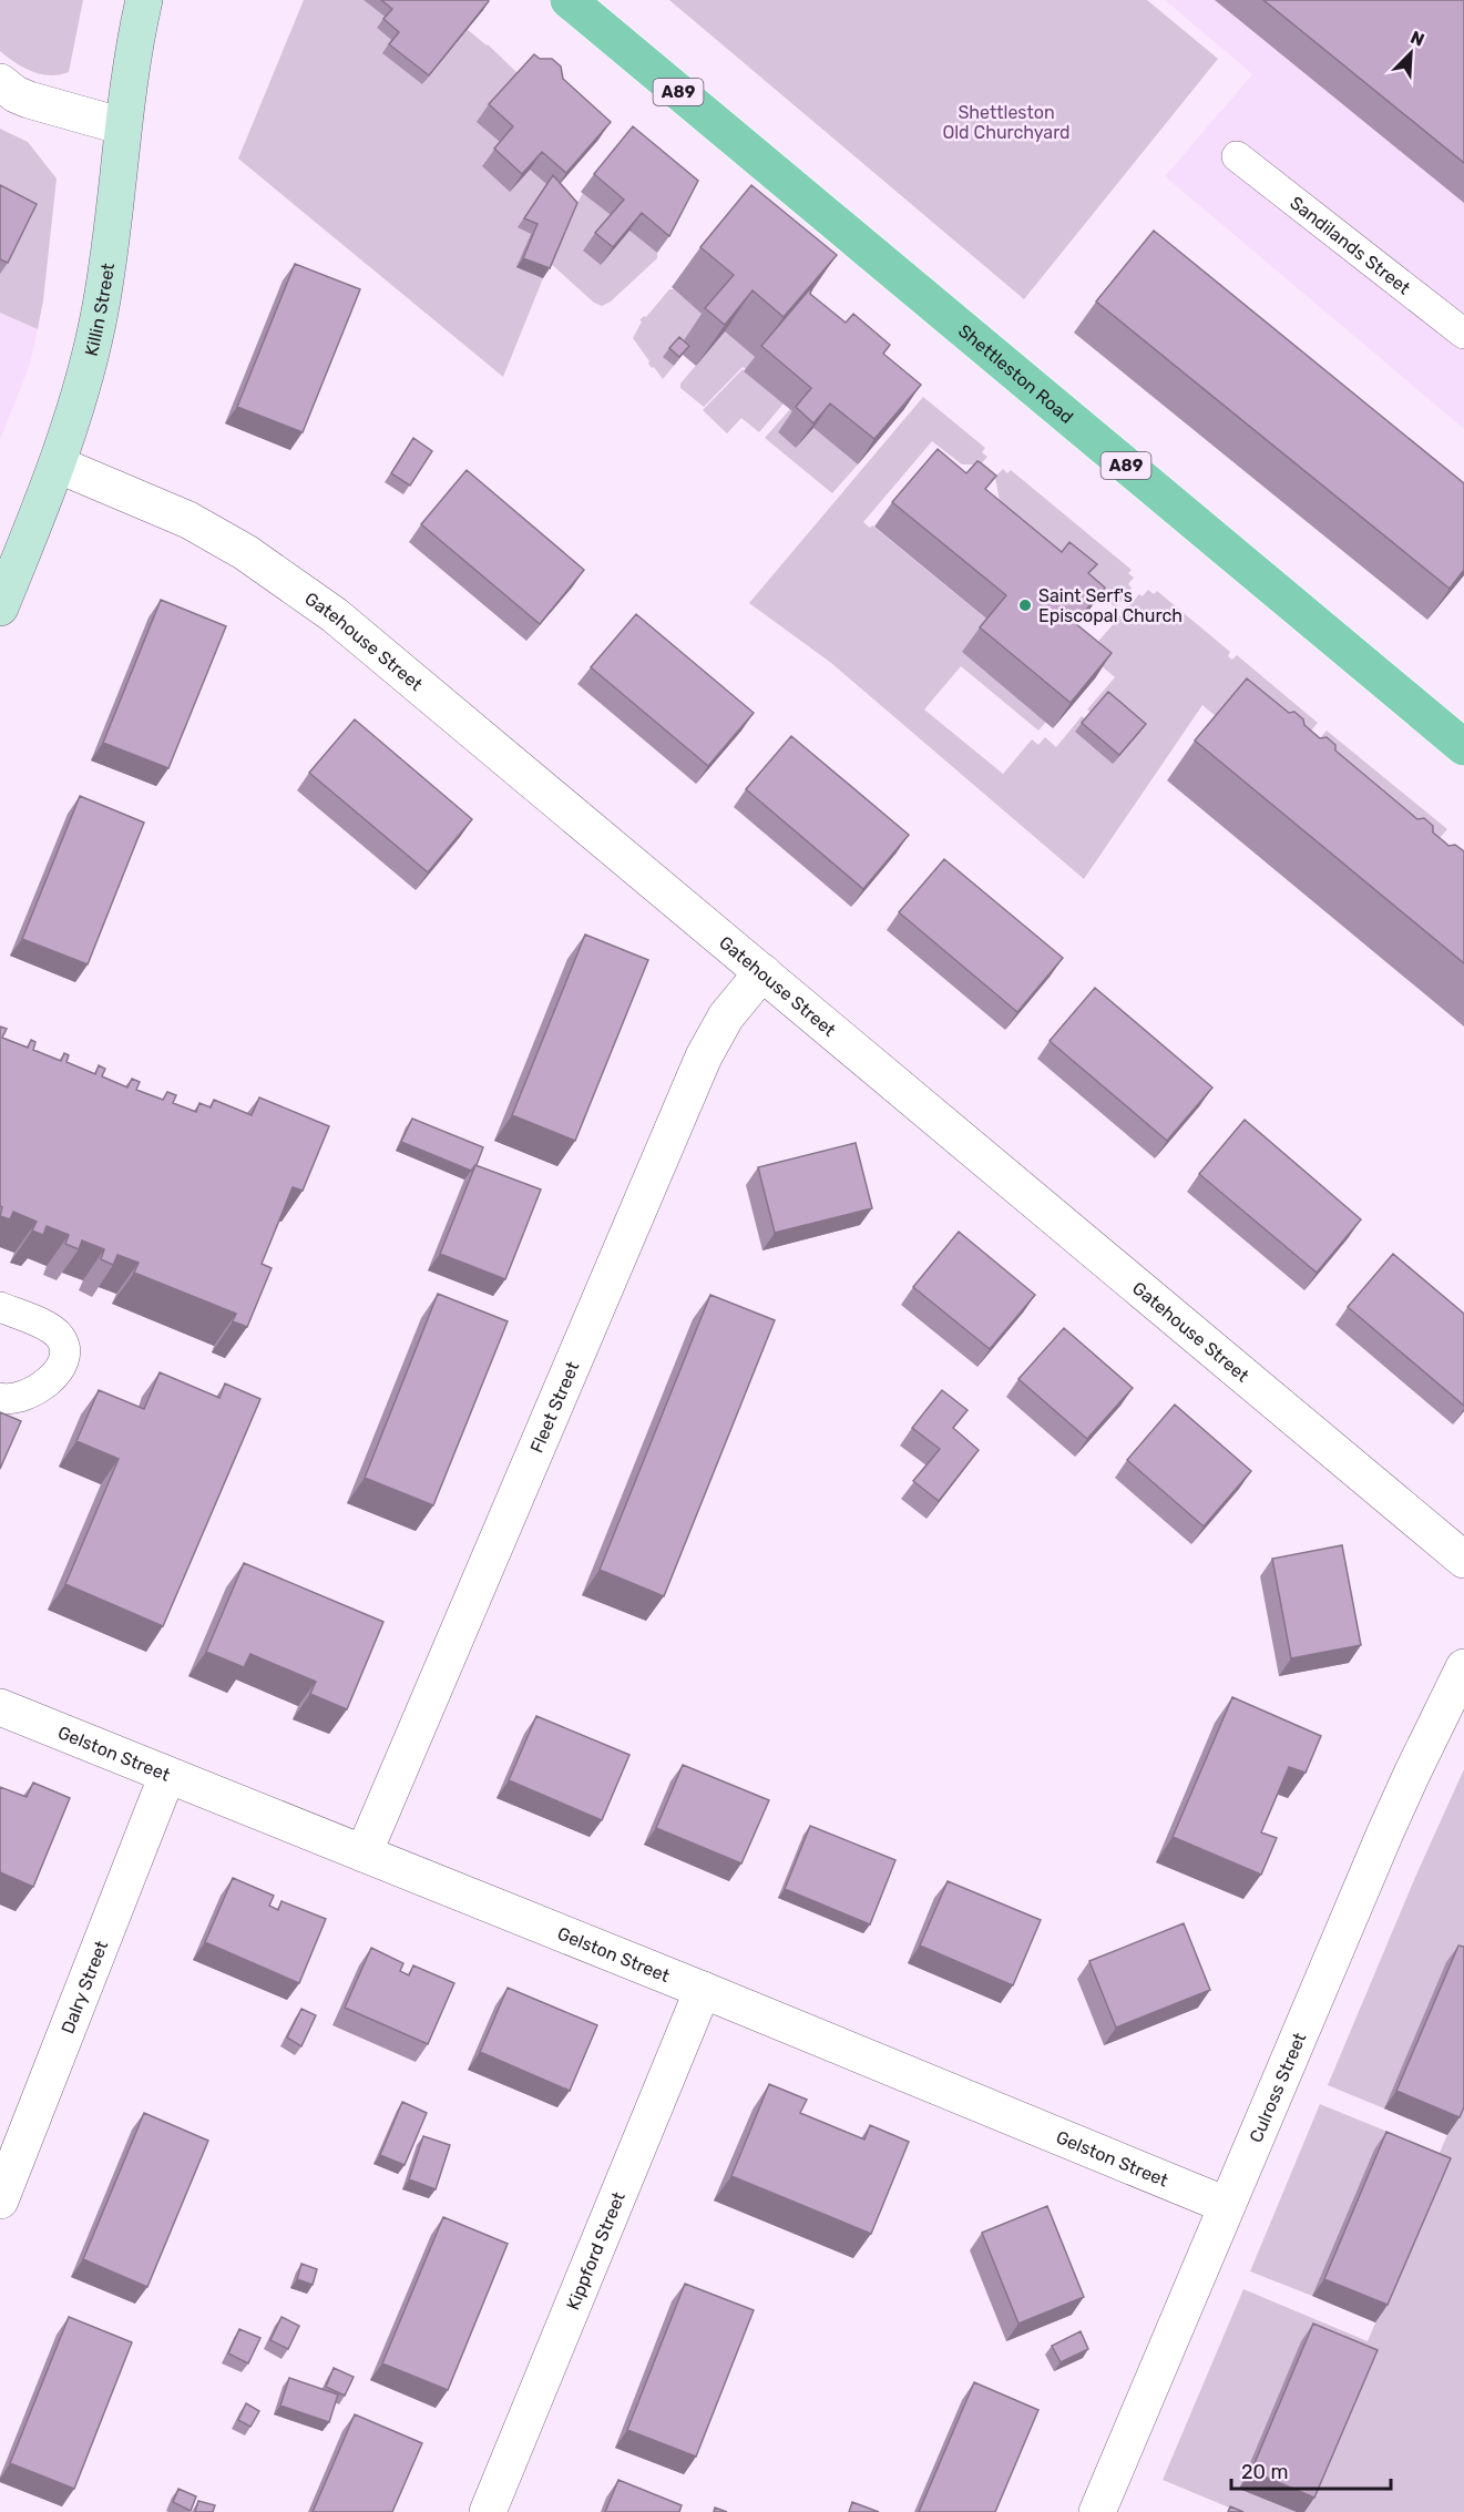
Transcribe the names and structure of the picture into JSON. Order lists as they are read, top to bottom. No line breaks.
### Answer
{"streets":{"main road":["A89","Killin Street","Shettleston Road"],"street":["Gatehouse Street","Fleet Street","Gelston Street","Dalry Street","Culross Street","Kippford Street"],"lane":["Sandilands Street"]},"crossings":[["Killin Street","Gatehouse Street"],["Gatehouse Street","Fleet Street"],["Fleet Street","Gelston Street"],["Gelston Street","Dalry Street"],["Gelston Street","Culross Street"],["Gelston Street","Kippford Street"]],"parks":["Shettleston Old Churchyard"],"places":["Saint Serf's Episcopal Church"],"scale_bar":"20 m","north":"top right"}
